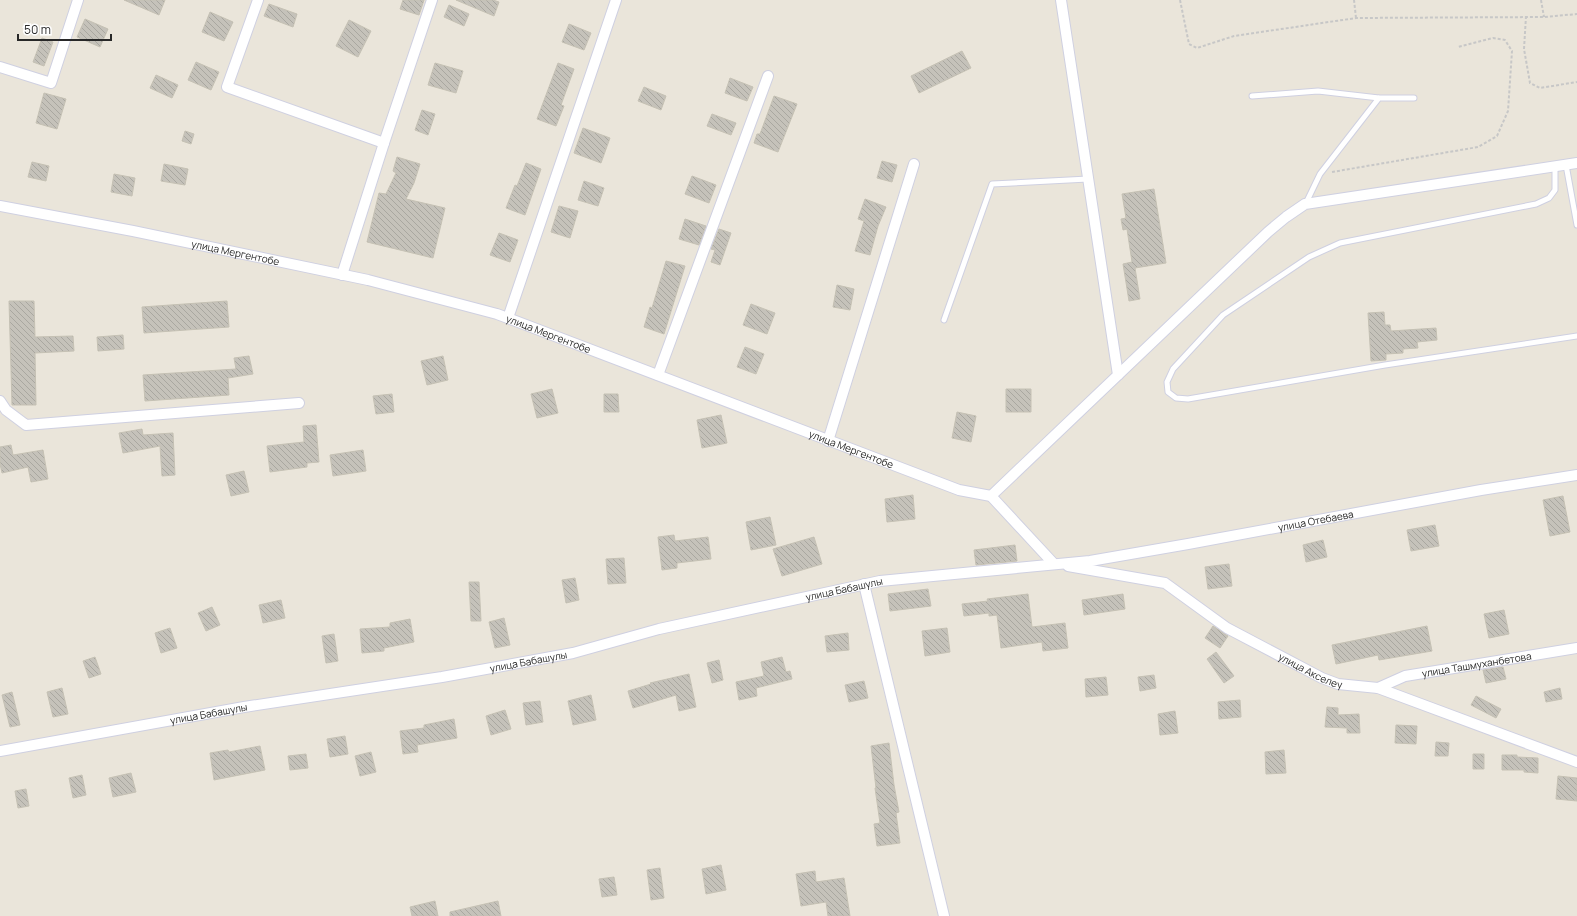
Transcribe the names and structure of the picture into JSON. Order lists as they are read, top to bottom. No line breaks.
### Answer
{"streets":{"street":["улица Мергентобе","улица Отебаева","улица Бабашулы","улица Ташмуханбетова","улица Акселеу"]},"crossings":[["улица Отебаева","улица Бабашулы"],["улица Отебаева","улица Акселеу"],["улица Бабашулы","улица Акселеу"],["улица Ташмуханбетова","улица Акселеу"]],"scale_bar":"50 m"}
